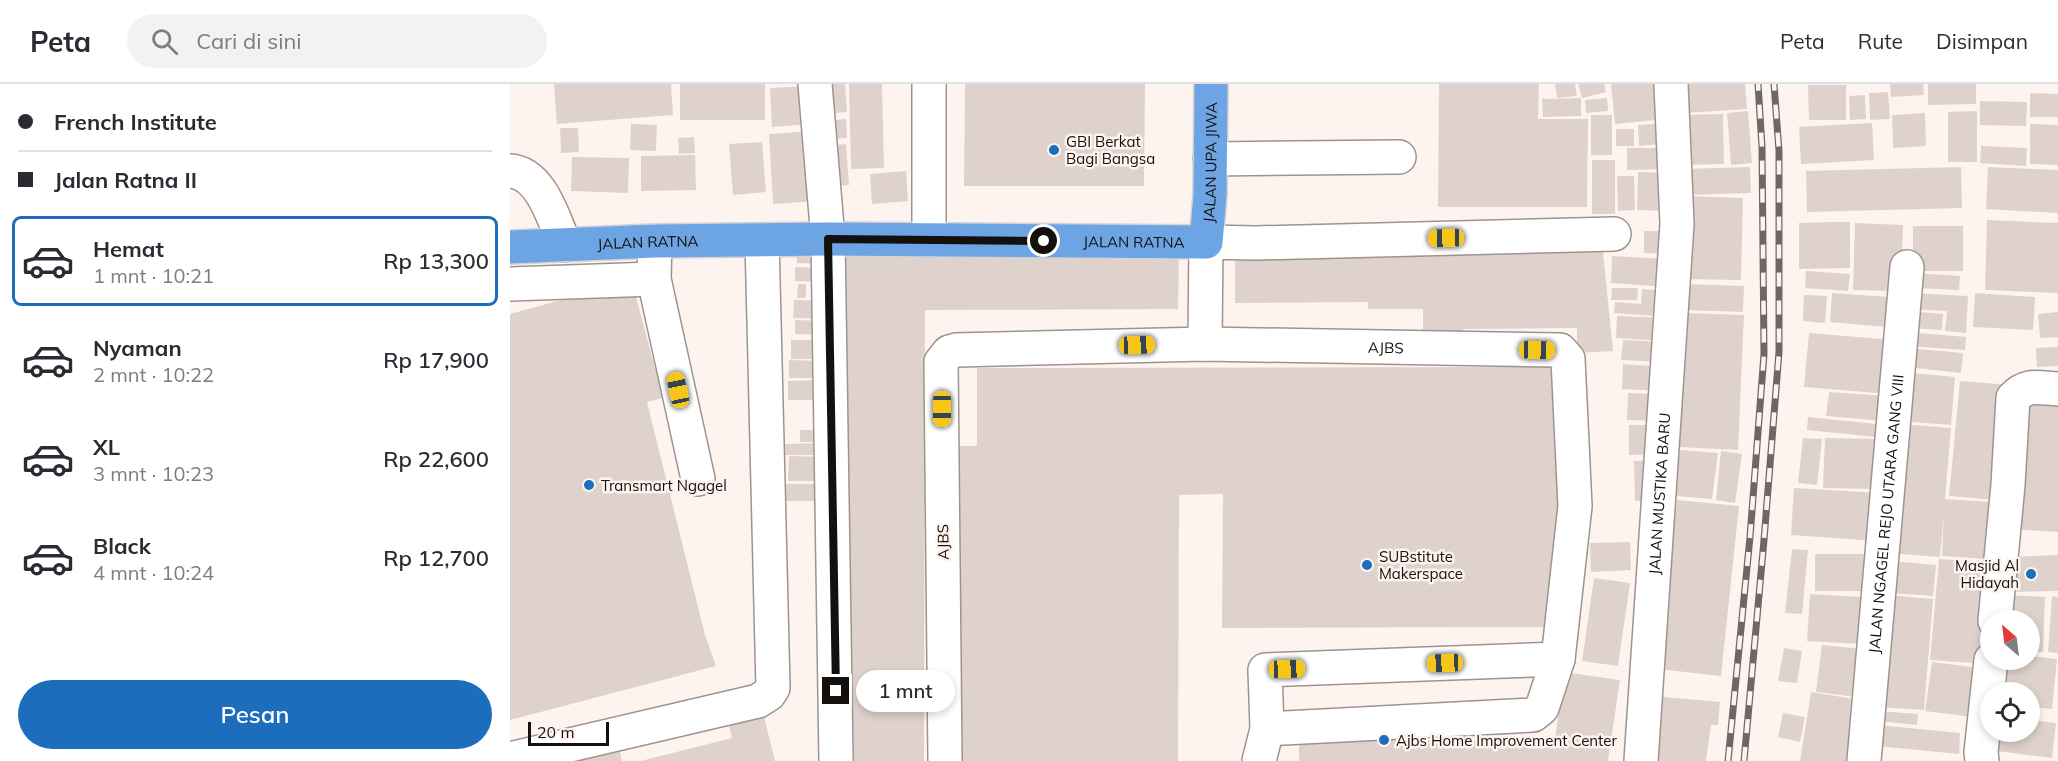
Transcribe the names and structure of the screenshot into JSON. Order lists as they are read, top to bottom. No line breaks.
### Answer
{"streets":{"highway":["JALAN UPA JIWA","JALAN RATNA"],"street":["AJBS","JALAN MUSTIKA BARU","JALAN NGAGEL REJO UTARA GANG VIII"]},"crossings":[["JALAN UPA JIWA","JALAN RATNA"]],"places":["GBI Berkat Bagi Bangsa","Transmart Ngagel","SUBstitute Makerspace","Masjid Al Hidayah","Ajbs Home Improvement Center"],"scale_bar":"20 m","north":"top left","page":{"header":"Peta","search":"Cari di sini","nav":["Peta","Rute","Disimpan"],"banner":["French Institute","Jalan Ratna II"],"list":[{"name":"Hemat","note":"1 mnt · 10:21","value":"Rp 13,300"},{"name":"Nyaman","note":"2 mnt · 10:22","value":"Rp 17,900"},{"name":"XL","note":"3 mnt · 10:23","value":"Rp 22,600"},{"name":"Black","note":"4 mnt · 10:24","value":"Rp 12,700"}],"buttons":"Pesan","bubble":"1 mnt","scale":"20 m"}}
